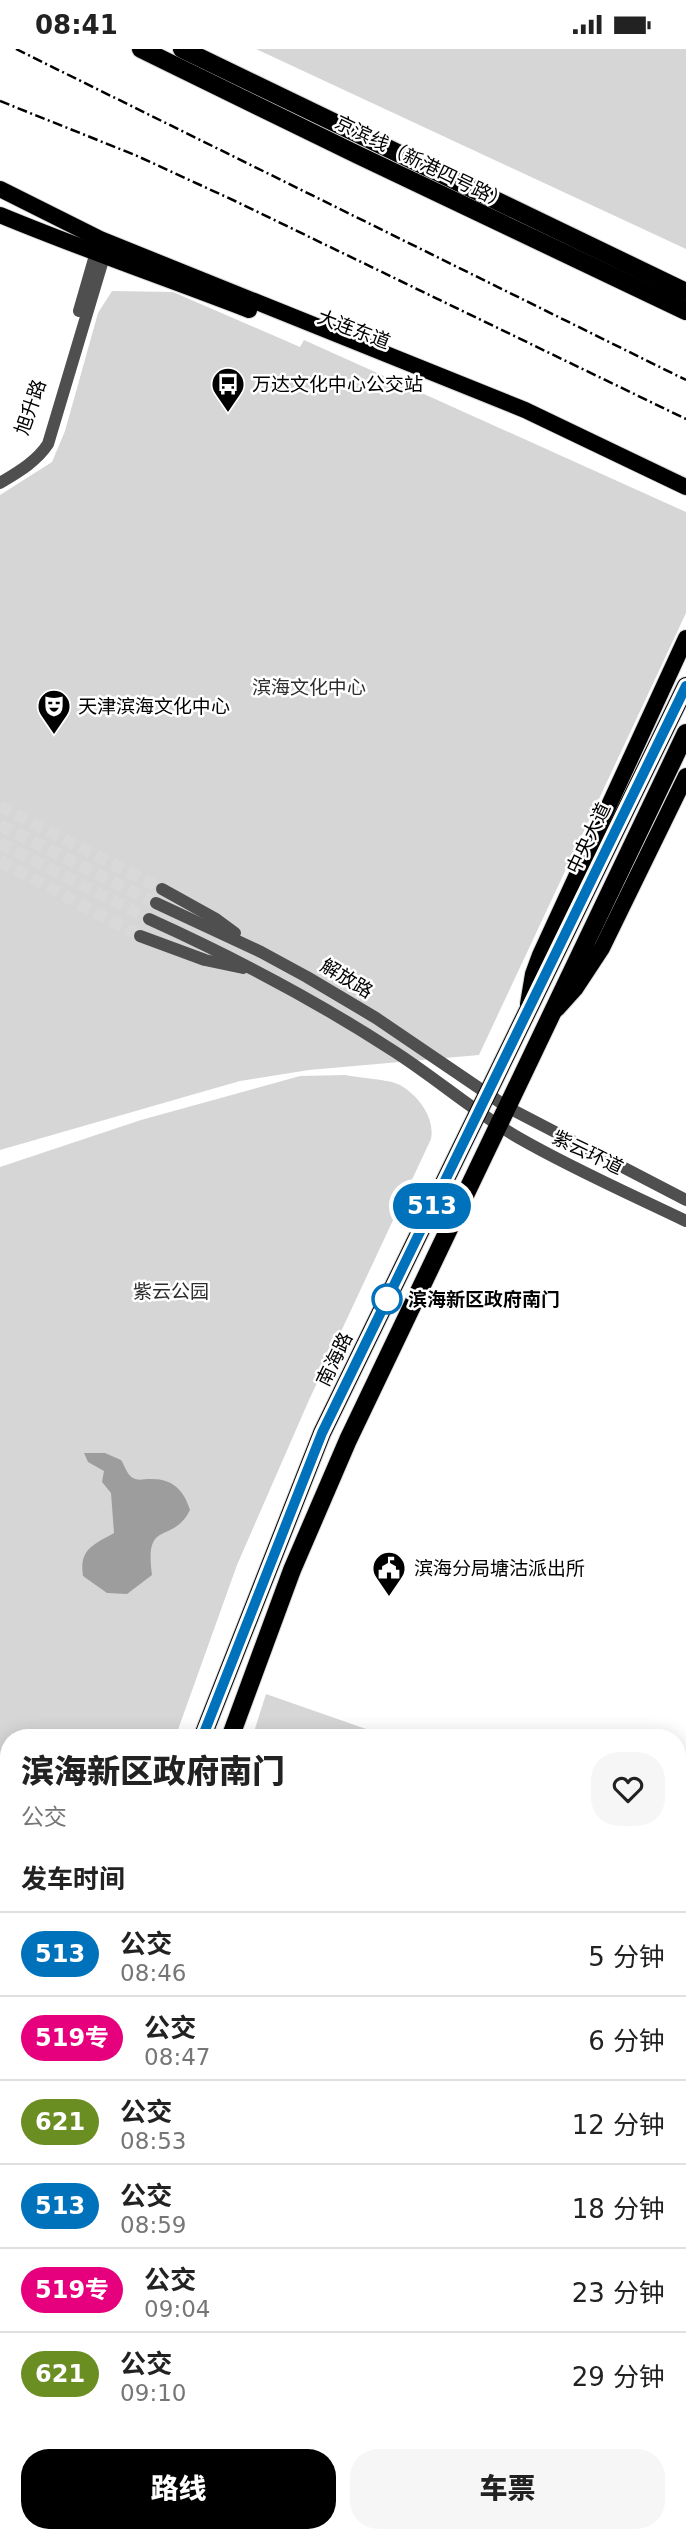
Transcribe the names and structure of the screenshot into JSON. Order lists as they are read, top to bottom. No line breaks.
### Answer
{"streets":{"highway":["京滨线（新港四号路）","中央大道","南海路"],"main road":["大连东道"],"street":["旭升路","解放路","紫云环道"]},"crossings":[["中央大道","南海路"],["解放路","紫云环道"],["解放路","南海路"],["紫云环道","南海路"]],"parks":["滨海文化中心","紫云公园"],"places":{"bus stop":["万达文化中心公交站"],"theatre":["天津滨海文化中心"],"other":["滨海新区政府南门"],"public building":["滨海分局塘沽派出所"]},"lines":["bus line 513"],"page":{"status":"08:41","on_map":"513","heading":[["滨海新区政府南门","公交"],"发车时间"],"list":[{"mark":"513","name":"公交","note":"08:46","value":"5 分钟"},{"mark":"519专","name":"公交","note":"08:47","value":"6 分钟"},{"mark":"621","name":"公交","note":"08:53","value":"12 分钟"},{"mark":"513","name":"公交","note":"08:59","value":"18 分钟"},{"mark":"519专","name":"公交","note":"09:04","value":"23 分钟"},{"mark":"621","name":"公交","note":"09:10","value":"29 分钟"}],"buttons":["路线","车票"]}}
